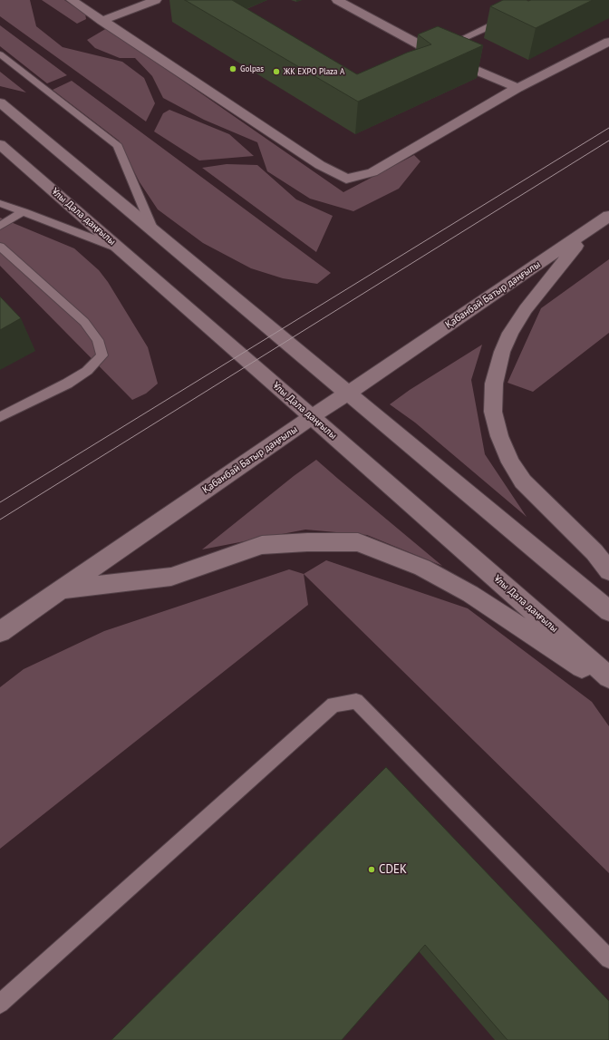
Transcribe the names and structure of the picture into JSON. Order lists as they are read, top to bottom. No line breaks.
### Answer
{"streets":{"main road":["Ұлы Дала даңғылы","Қабанбай Батыр даңғылы"]},"crossings":[["Ұлы Дала даңғылы","Қабанбай Батыр даңғылы"]],"places":["Golpas","ЖК EXPO Plaza A","CDEK"]}
